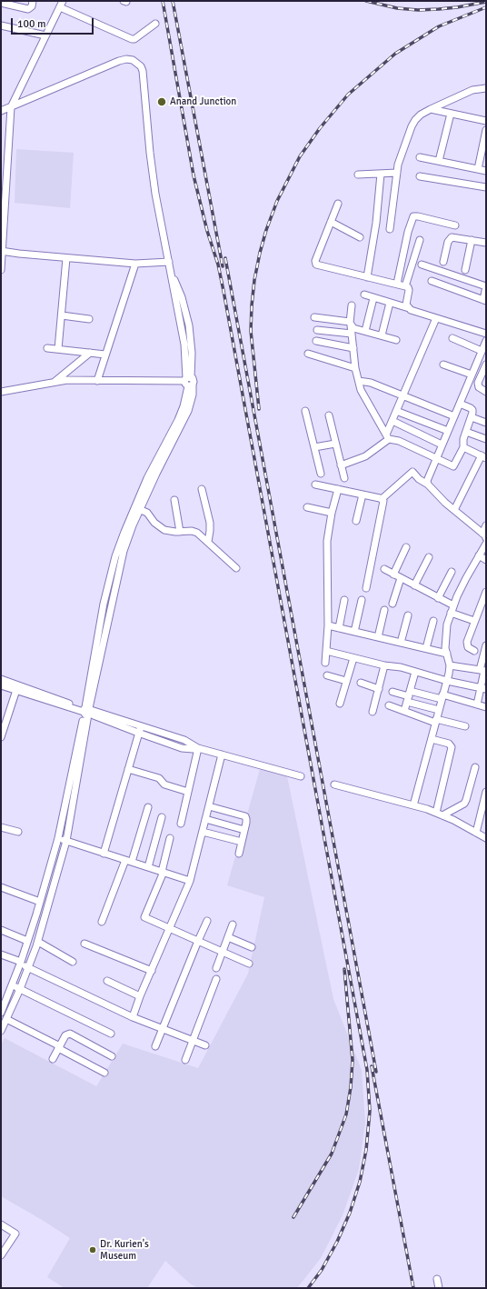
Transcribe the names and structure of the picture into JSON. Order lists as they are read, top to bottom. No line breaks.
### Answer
{"places":["Anand Junction","Dr. Kurien's Museum"],"scale_bar":"100 m"}
